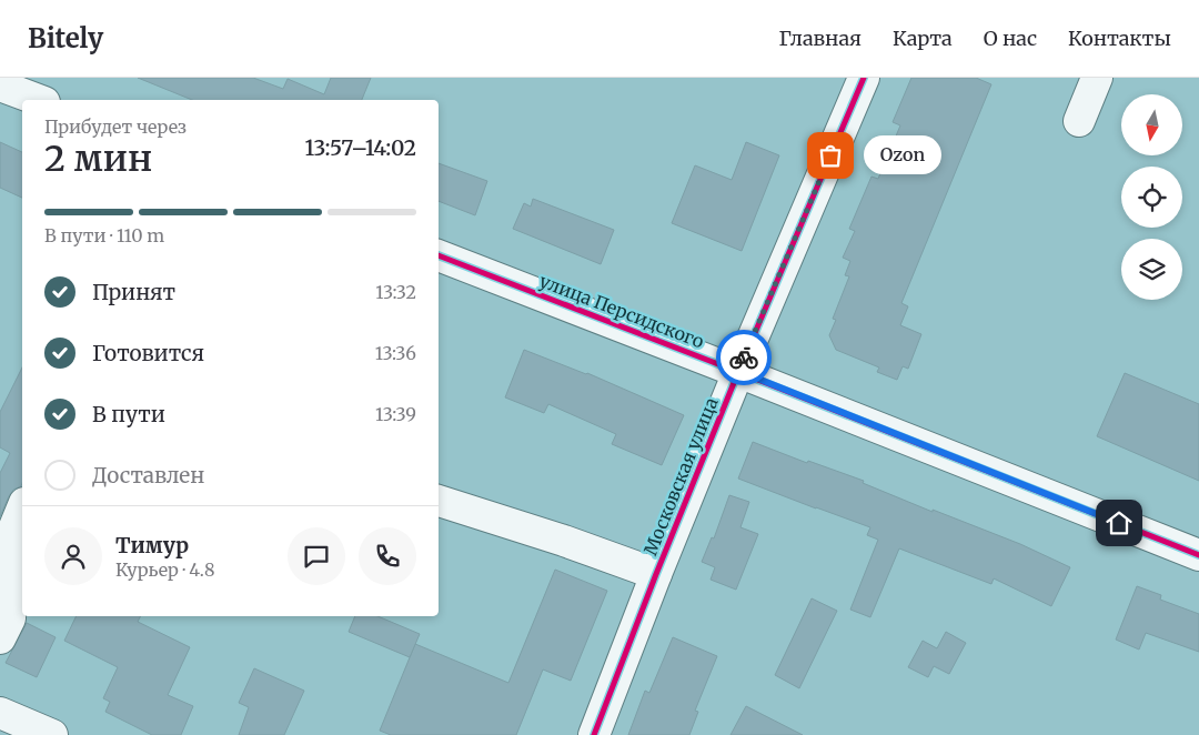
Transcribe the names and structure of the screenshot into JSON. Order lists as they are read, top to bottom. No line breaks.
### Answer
{"streets":{"street":["улица Персидского","Московская улица"]},"crossings":[["улица Персидского","Московская улица"]],"places":["Ozon"],"north":"bottom","page":{"header":"Bitely","nav":["Главная","Карта","О нас","Контакты"],"heading":["2 мин","Прибудет через","13:57–14:02"],"panel":["Тимур","Курьер · 4.8"],"bubble":"Ozon","bar":"В пути · 110 m","list":[["Принят","13:32"],["Готовится","13:36"],["В пути","13:39"],"Доставлен"]}}
